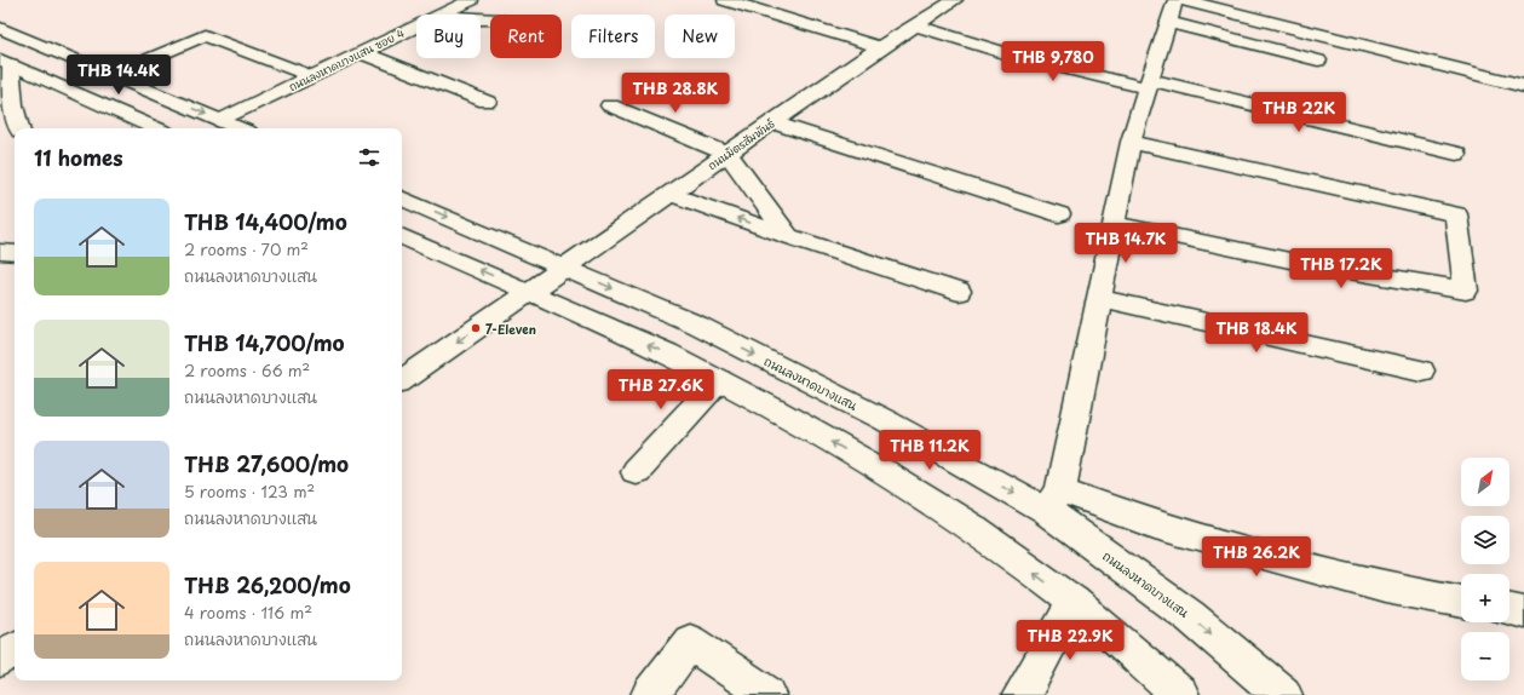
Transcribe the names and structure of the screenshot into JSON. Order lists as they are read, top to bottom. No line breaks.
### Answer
{"streets":{"street":["ถนนลงหาดบางแสน ซอย 4","ถนนมิตรสัมพันธ์","ถนนลงหาดบางแสน"]},"crossings":[["ถนนมิตรสัมพันธ์","ถนนลงหาดบางแสน"]],"places":["7-Eleven"],"north":"top right","page":{"chip":["Buy","Rent","Filters","New"],"price":["THB 9,780","THB 14.4K","THB 28.8K","THB 22K","THB 14.7K","THB 17.2K","THB 18.4K","THB 27.6K","THB 11.2K","THB 26.2K","THB 22.9K"],"heading":"11 homes","list":[{"name":"THB 14,400/mo","note":"2 rooms · 70 m² · ถนนลงหาดบางแสน"},{"name":"THB 14,700/mo","note":"2 rooms · 66 m² · ถนนลงหาดบางแสน"},{"name":"THB 27,600/mo","note":"5 rooms · 123 m² · ถนนลงหาดบางแสน"},{"name":"THB 26,200/mo","note":"4 rooms · 116 m² · ถนนลงหาดบางแสน"}],"map_buttons":["+","−"]}}
